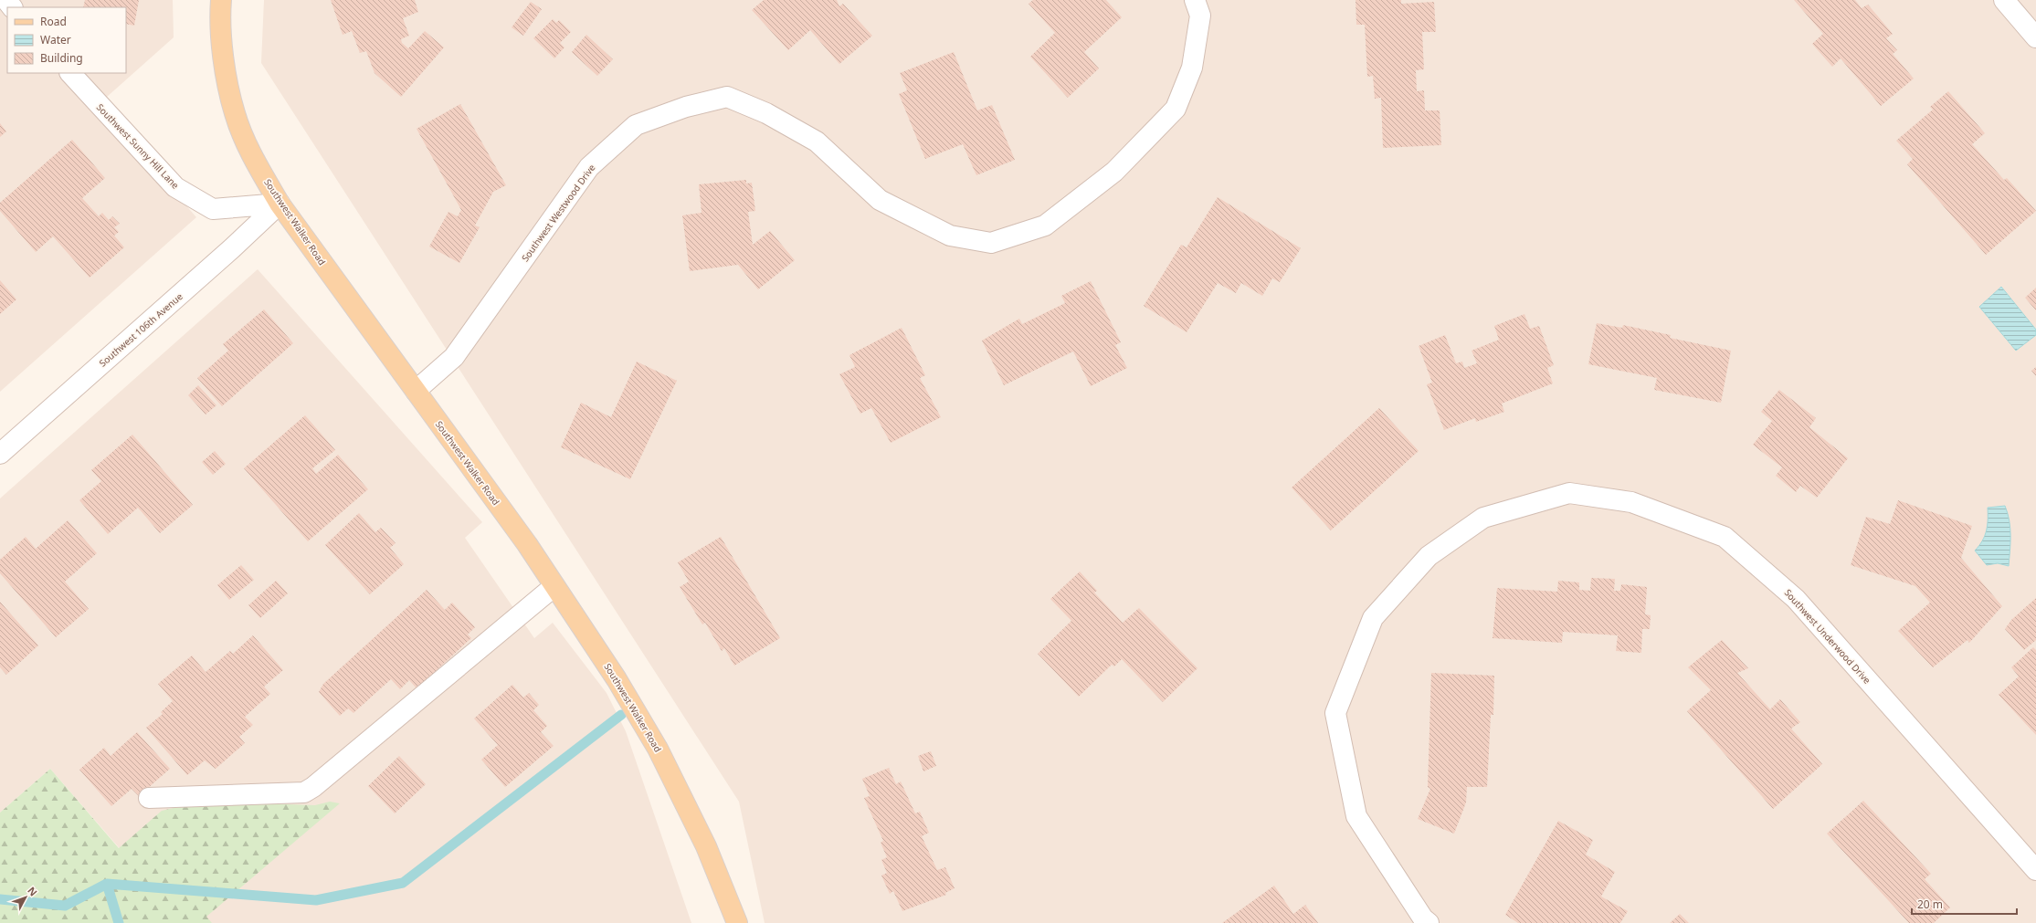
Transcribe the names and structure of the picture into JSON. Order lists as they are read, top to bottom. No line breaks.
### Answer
{"streets":{"main road":["Southwest Walker Road"],"street":["Southwest Sunny Hill Lane","Southwest Westwood Drive","Southwest 106th Avenue","Southwest Underwood Drive"]},"crossings":[["Southwest Sunny Hill Lane","Southwest Walker Road"],["Southwest Sunny Hill Lane","Southwest 106th Avenue"],["Southwest Westwood Drive","Southwest Walker Road"],["Southwest Walker Road","Southwest 106th Avenue"]],"legend":["Road","Water","Building"],"scale_bar":"20 m","north":"top right"}
